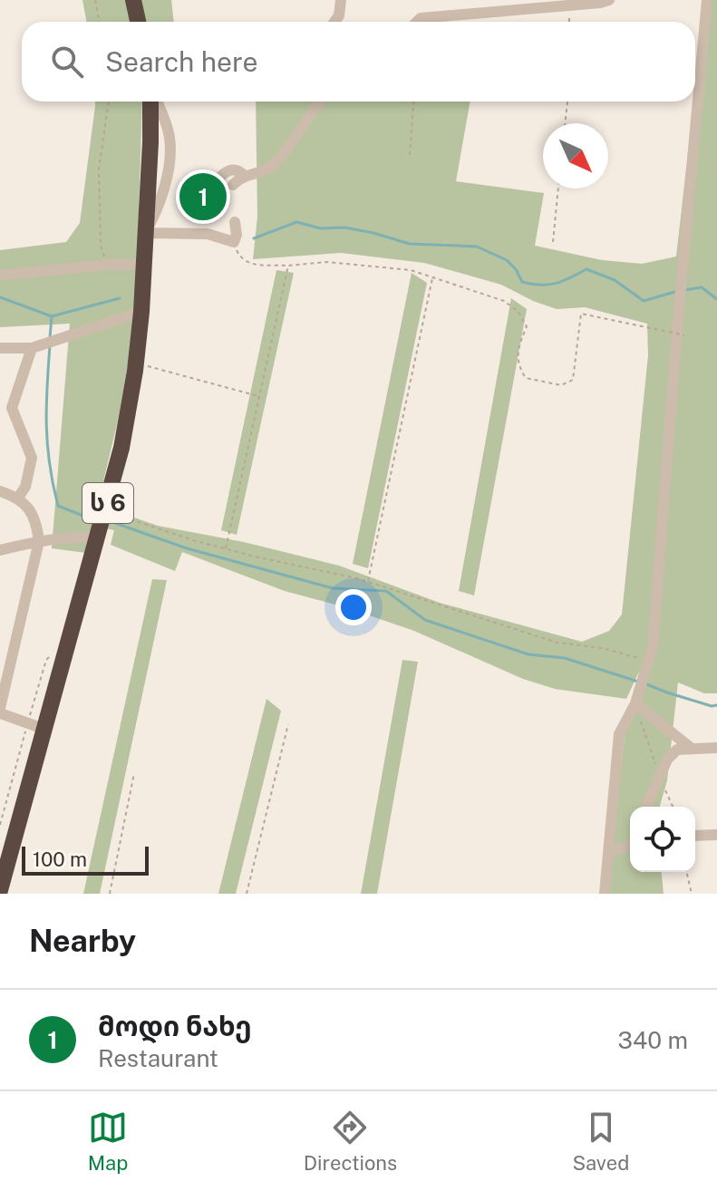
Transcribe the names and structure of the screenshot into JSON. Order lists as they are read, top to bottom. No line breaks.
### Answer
{"streets":{"highway":["ს 6"]},"scale_bar":"100 m","north":"bottom right","page":{"search":"Search here","pins":"1","scale":"100 m","heading":"Nearby","list":[{"mark":"1","name":"მოდი ნახე","note":"Restaurant","value":"340 m"}],"nav":["Map","Directions","Saved"]}}
